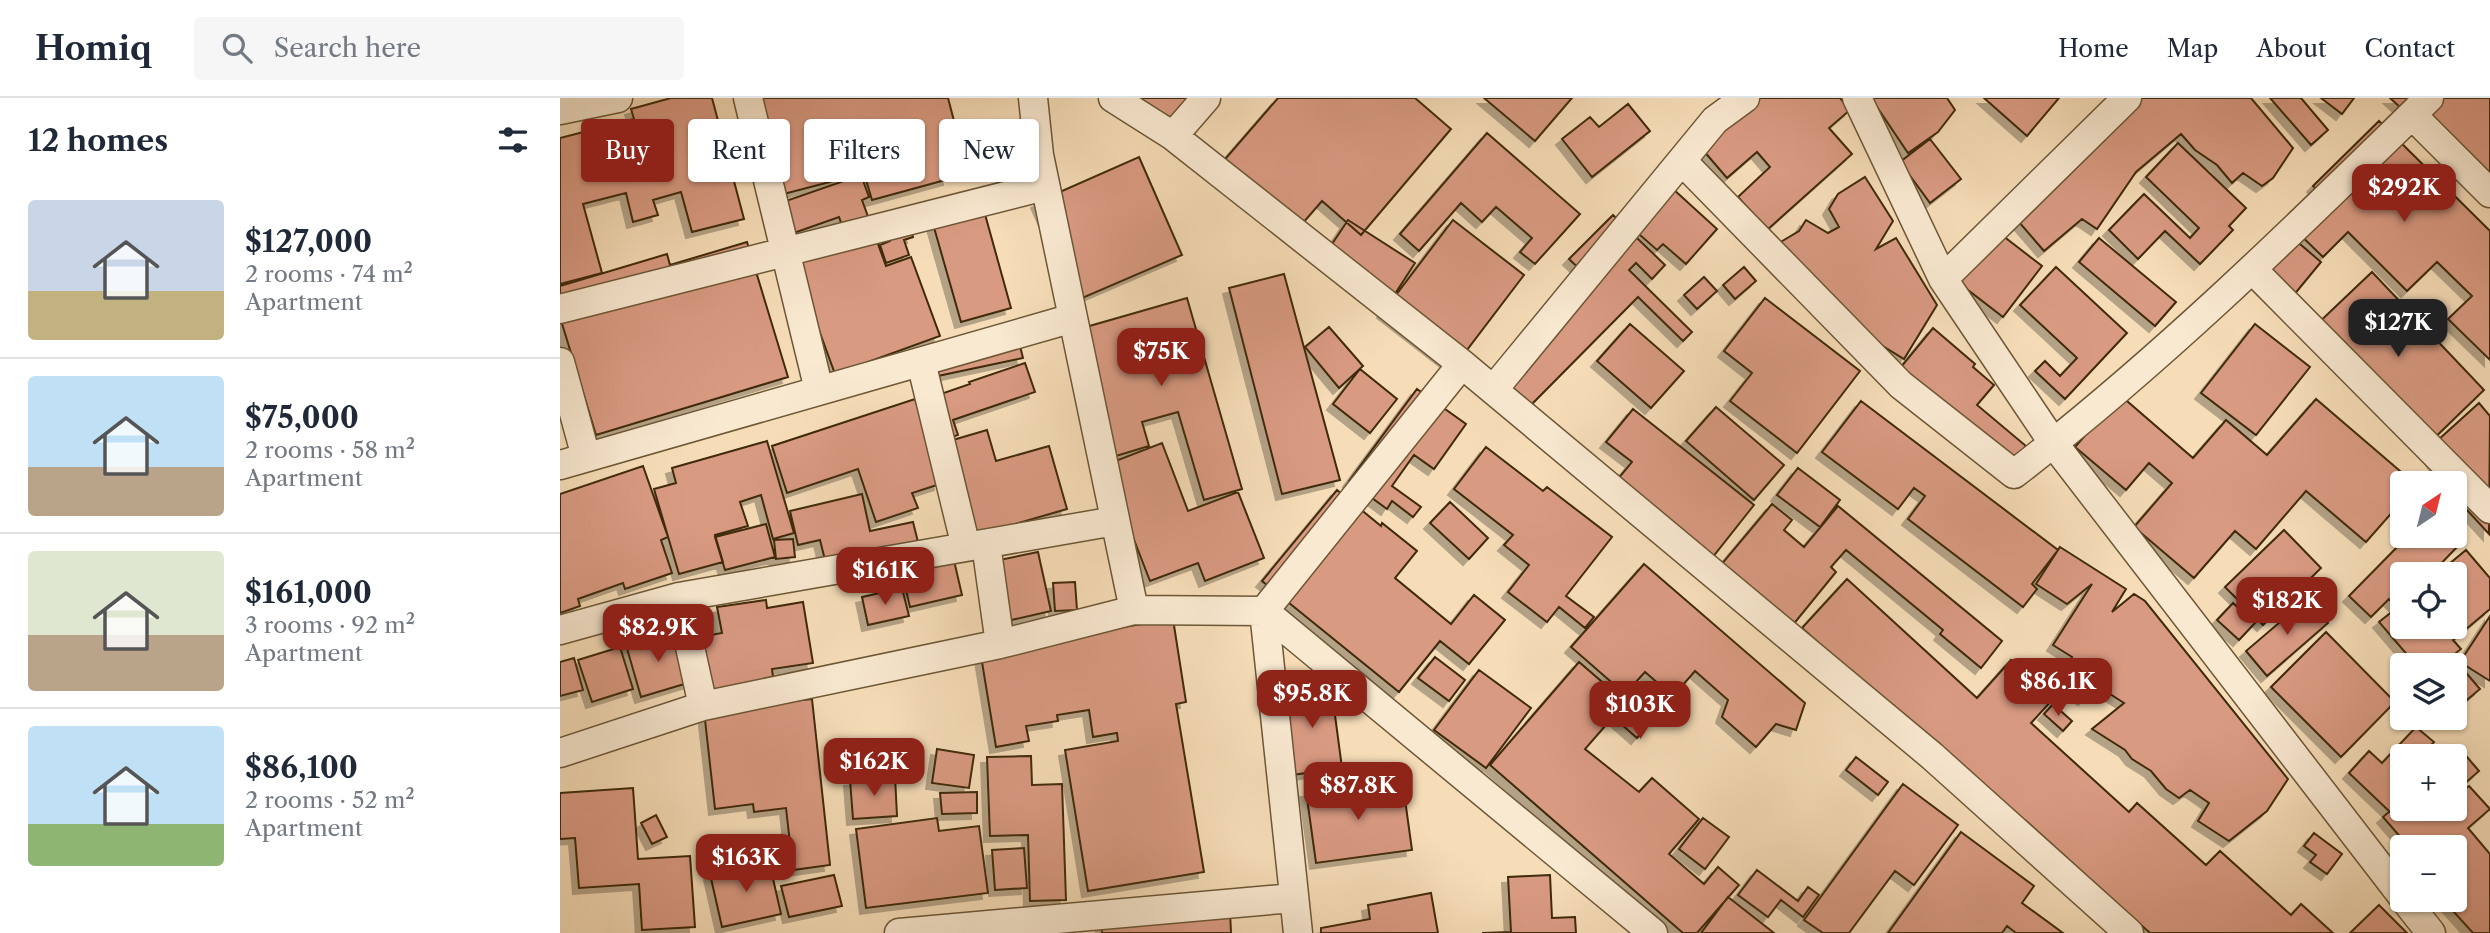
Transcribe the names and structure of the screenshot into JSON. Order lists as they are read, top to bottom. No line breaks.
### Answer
{"north":"top right","page":{"header":"Homiq","search":"Search here","nav":["Home","Map","About","Contact"],"heading":"12 homes","chip":["Buy","Rent","Filters","New"],"price":["$292K","$127K","$75K","$161K","$182K","$82.9K","$86.1K","$95.8K","$103K","$162K","$87.8K","$163K"],"list":[{"name":"$127,000","note":"2 rooms · 74 m² · Apartment"},{"name":"$75,000","note":"2 rooms · 58 m² · Apartment"},{"name":"$161,000","note":"3 rooms · 92 m² · Apartment"},{"name":"$86,100","note":"2 rooms · 52 m² · Apartment"}],"map_buttons":["+","−"]}}
